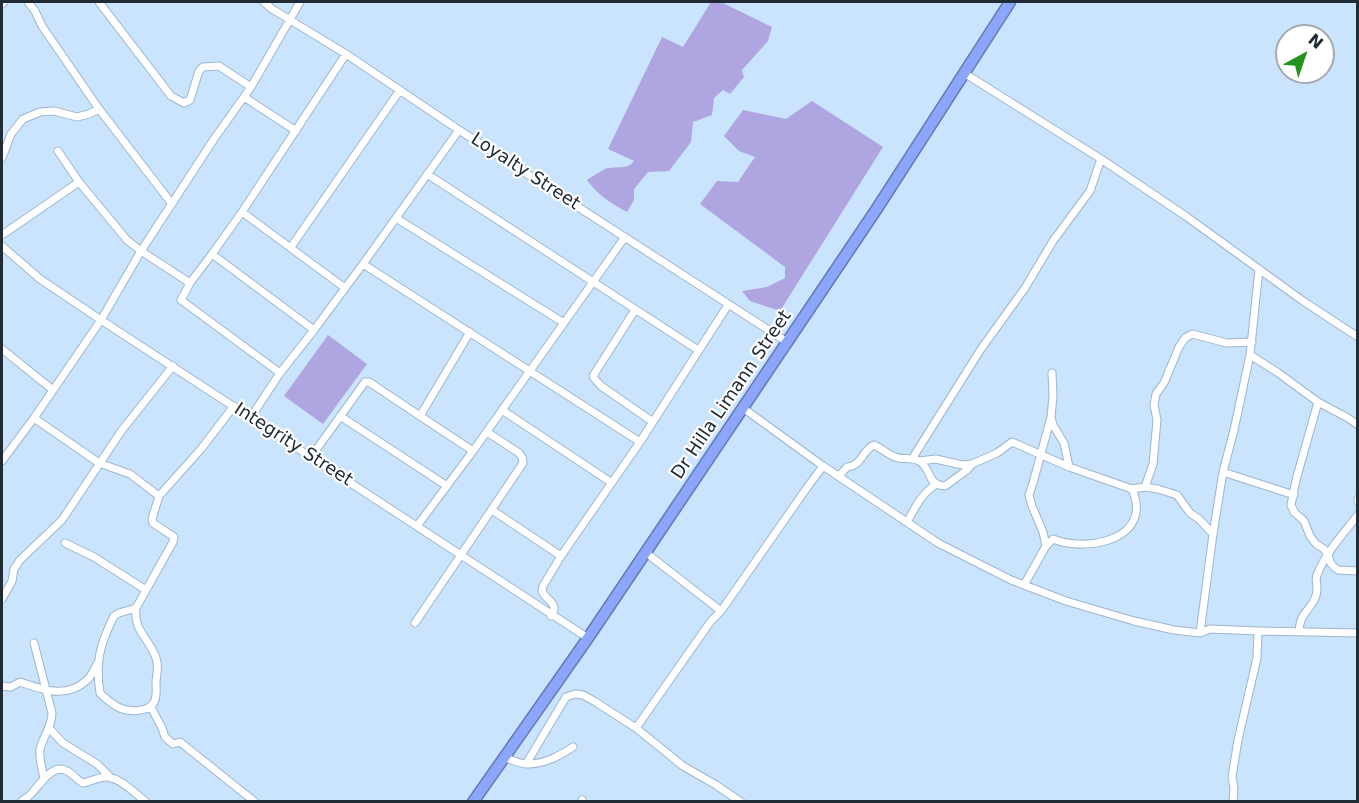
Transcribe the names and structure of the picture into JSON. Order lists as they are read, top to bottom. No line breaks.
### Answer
{"streets":{"highway":["Dr Hilla Limann Street"],"street":["Loyalty Street","Integrity Street"]},"crossings":[["Loyalty Street","Dr Hilla Limann Street"],["Dr Hilla Limann Street","Integrity Street"]],"north":"top right"}
